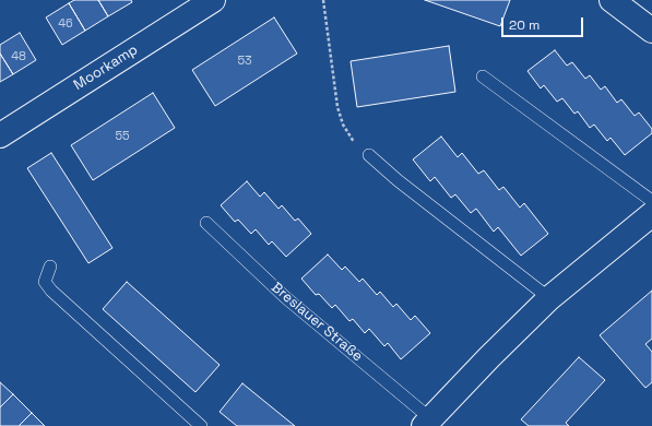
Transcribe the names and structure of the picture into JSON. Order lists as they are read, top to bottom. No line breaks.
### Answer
{"streets":{"street":["Moorkamp","Breslauer Straße"]},"house_numbers":["46","48","53","55"],"scale_bar":"20 m"}
